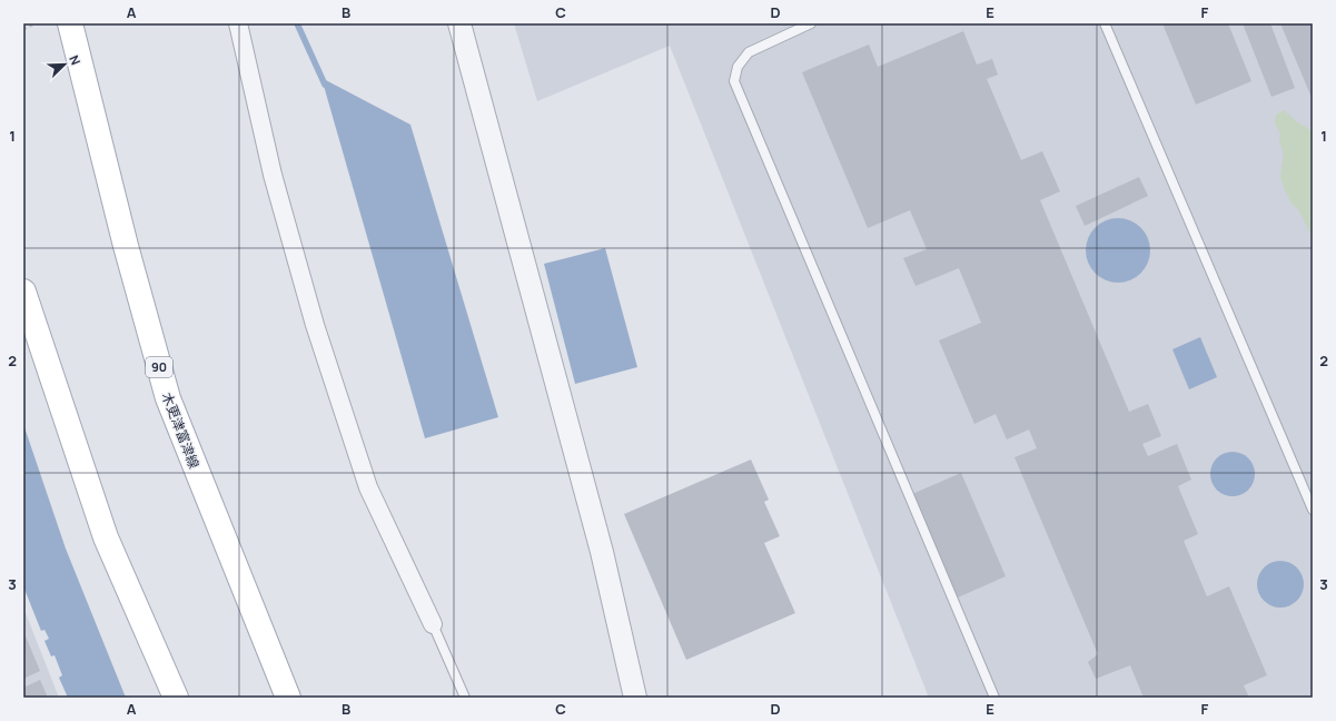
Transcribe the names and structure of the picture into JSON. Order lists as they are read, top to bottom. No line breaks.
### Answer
{"streets":{"main road":["90","木更津富津線"]},"north":"top right","grid":{"columns":["A","B","C","D","E","F"],"rows":["1","2","3"]}}
